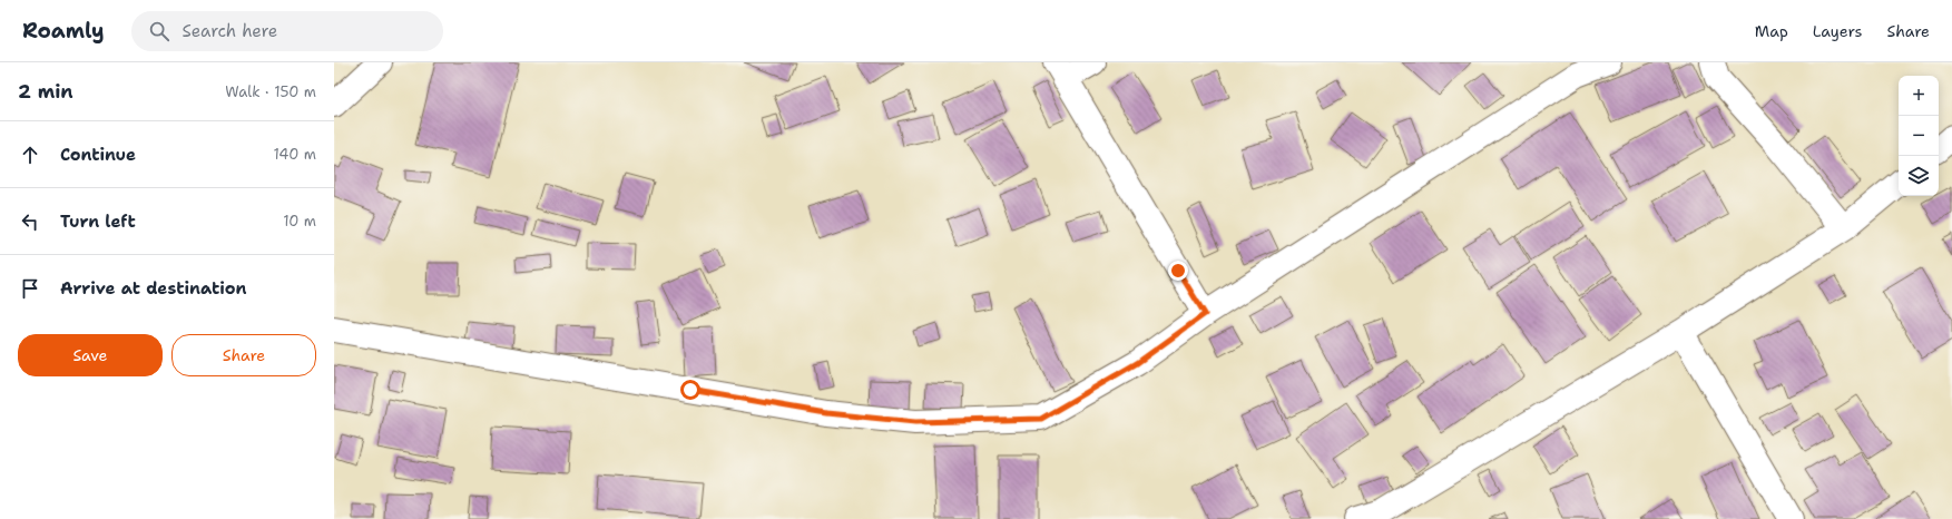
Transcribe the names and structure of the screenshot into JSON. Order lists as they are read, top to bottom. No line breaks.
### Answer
{"page":{"header":"Roamly","search":"Search here","nav":["Map","Layers","Share"],"heading":["2 min","Walk · 150 m"],"map_buttons":["+","−"],"list":[["Continue","140 m"],["Turn left","10 m"],"Arrive at destination"],"buttons":["Save","Share"]}}
